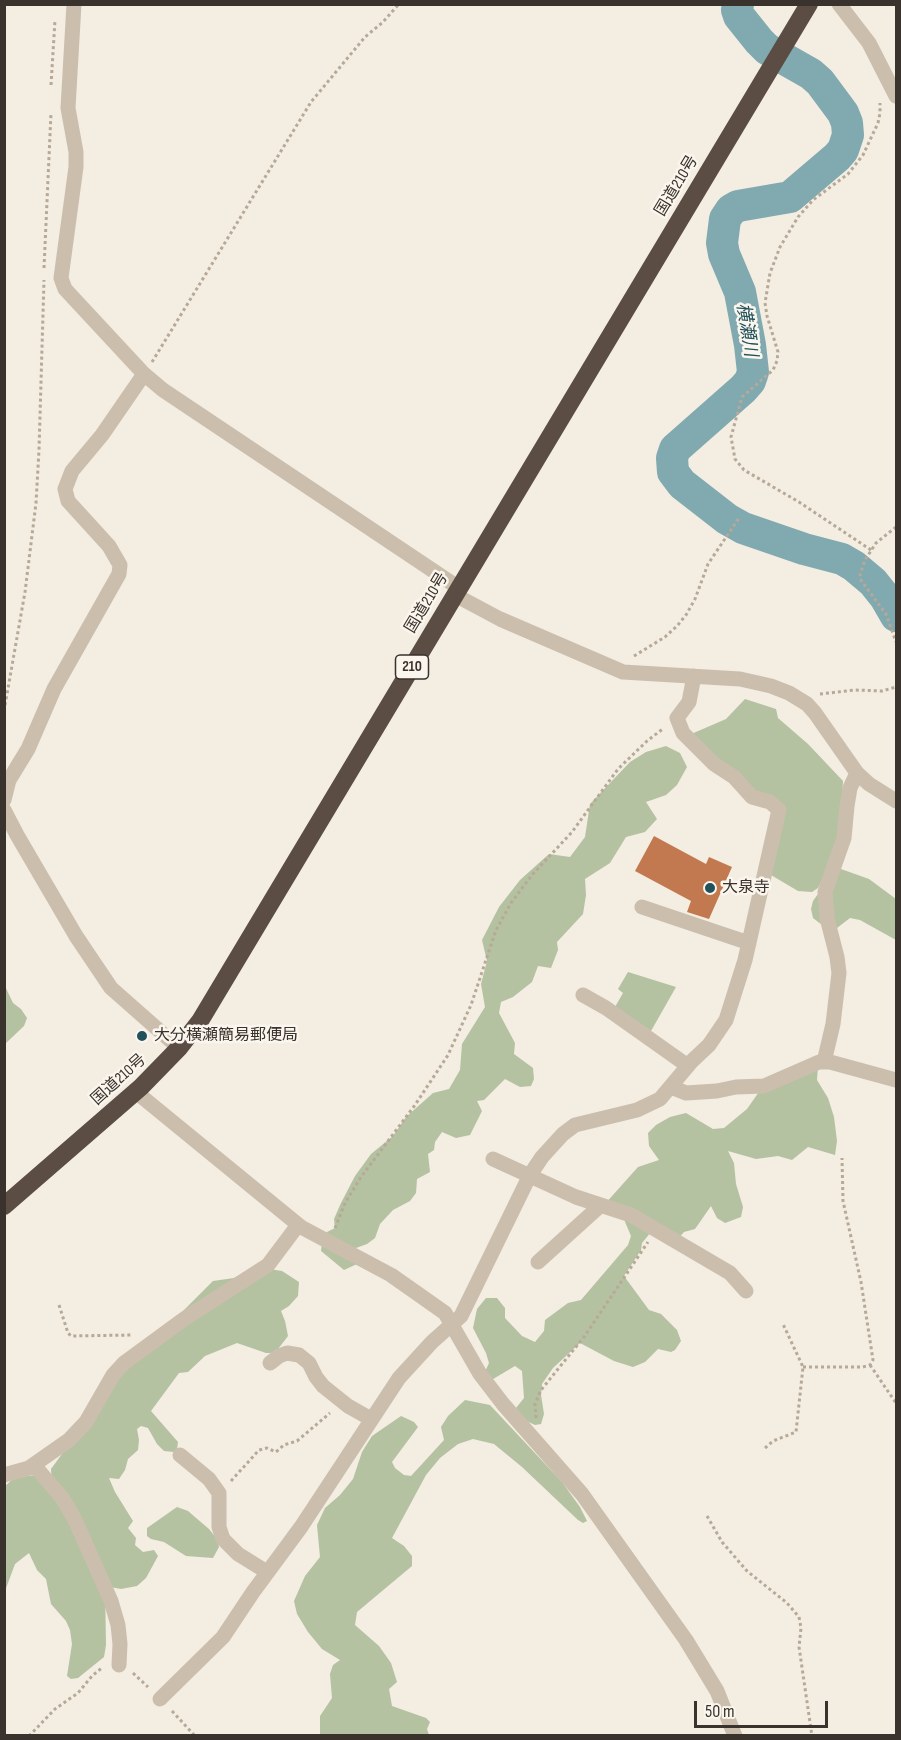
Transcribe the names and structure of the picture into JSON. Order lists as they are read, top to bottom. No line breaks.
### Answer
{"streets":{"highway":["国道210号","210"]},"water":["横瀬川"],"places":["大泉寺","大分横瀬簡易郵便局"],"scale_bar":"50 m"}
